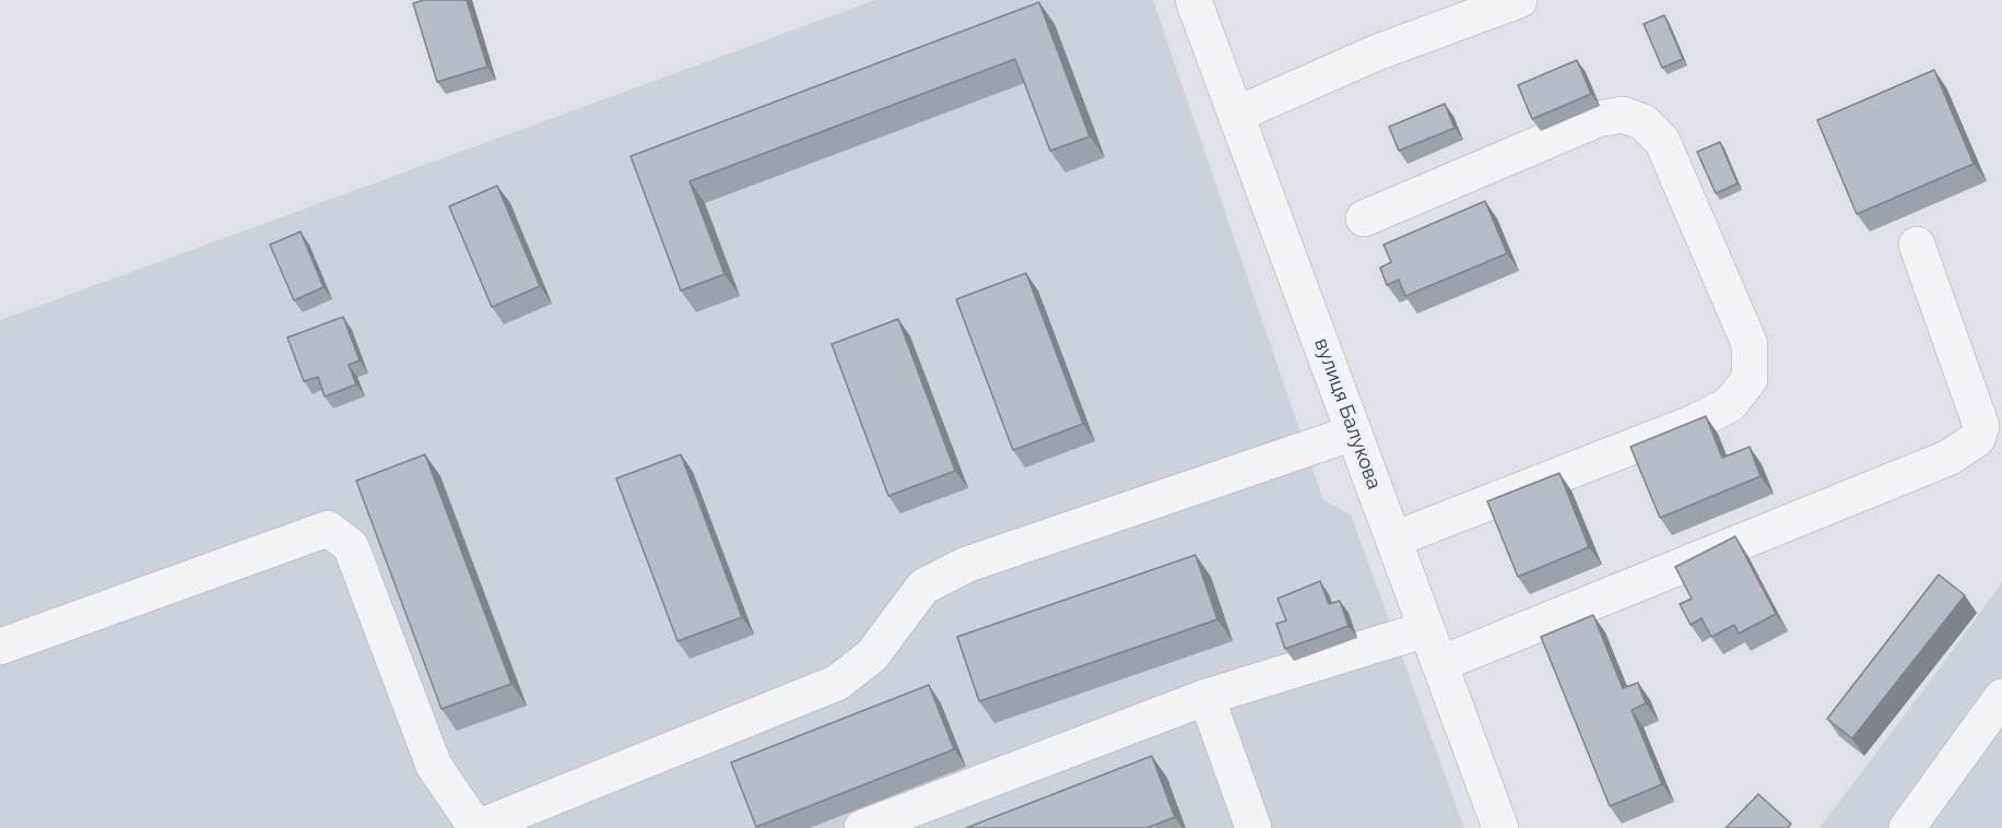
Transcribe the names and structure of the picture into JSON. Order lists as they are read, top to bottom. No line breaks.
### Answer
{"streets":{"street":["вулиця Балукова"]}}
